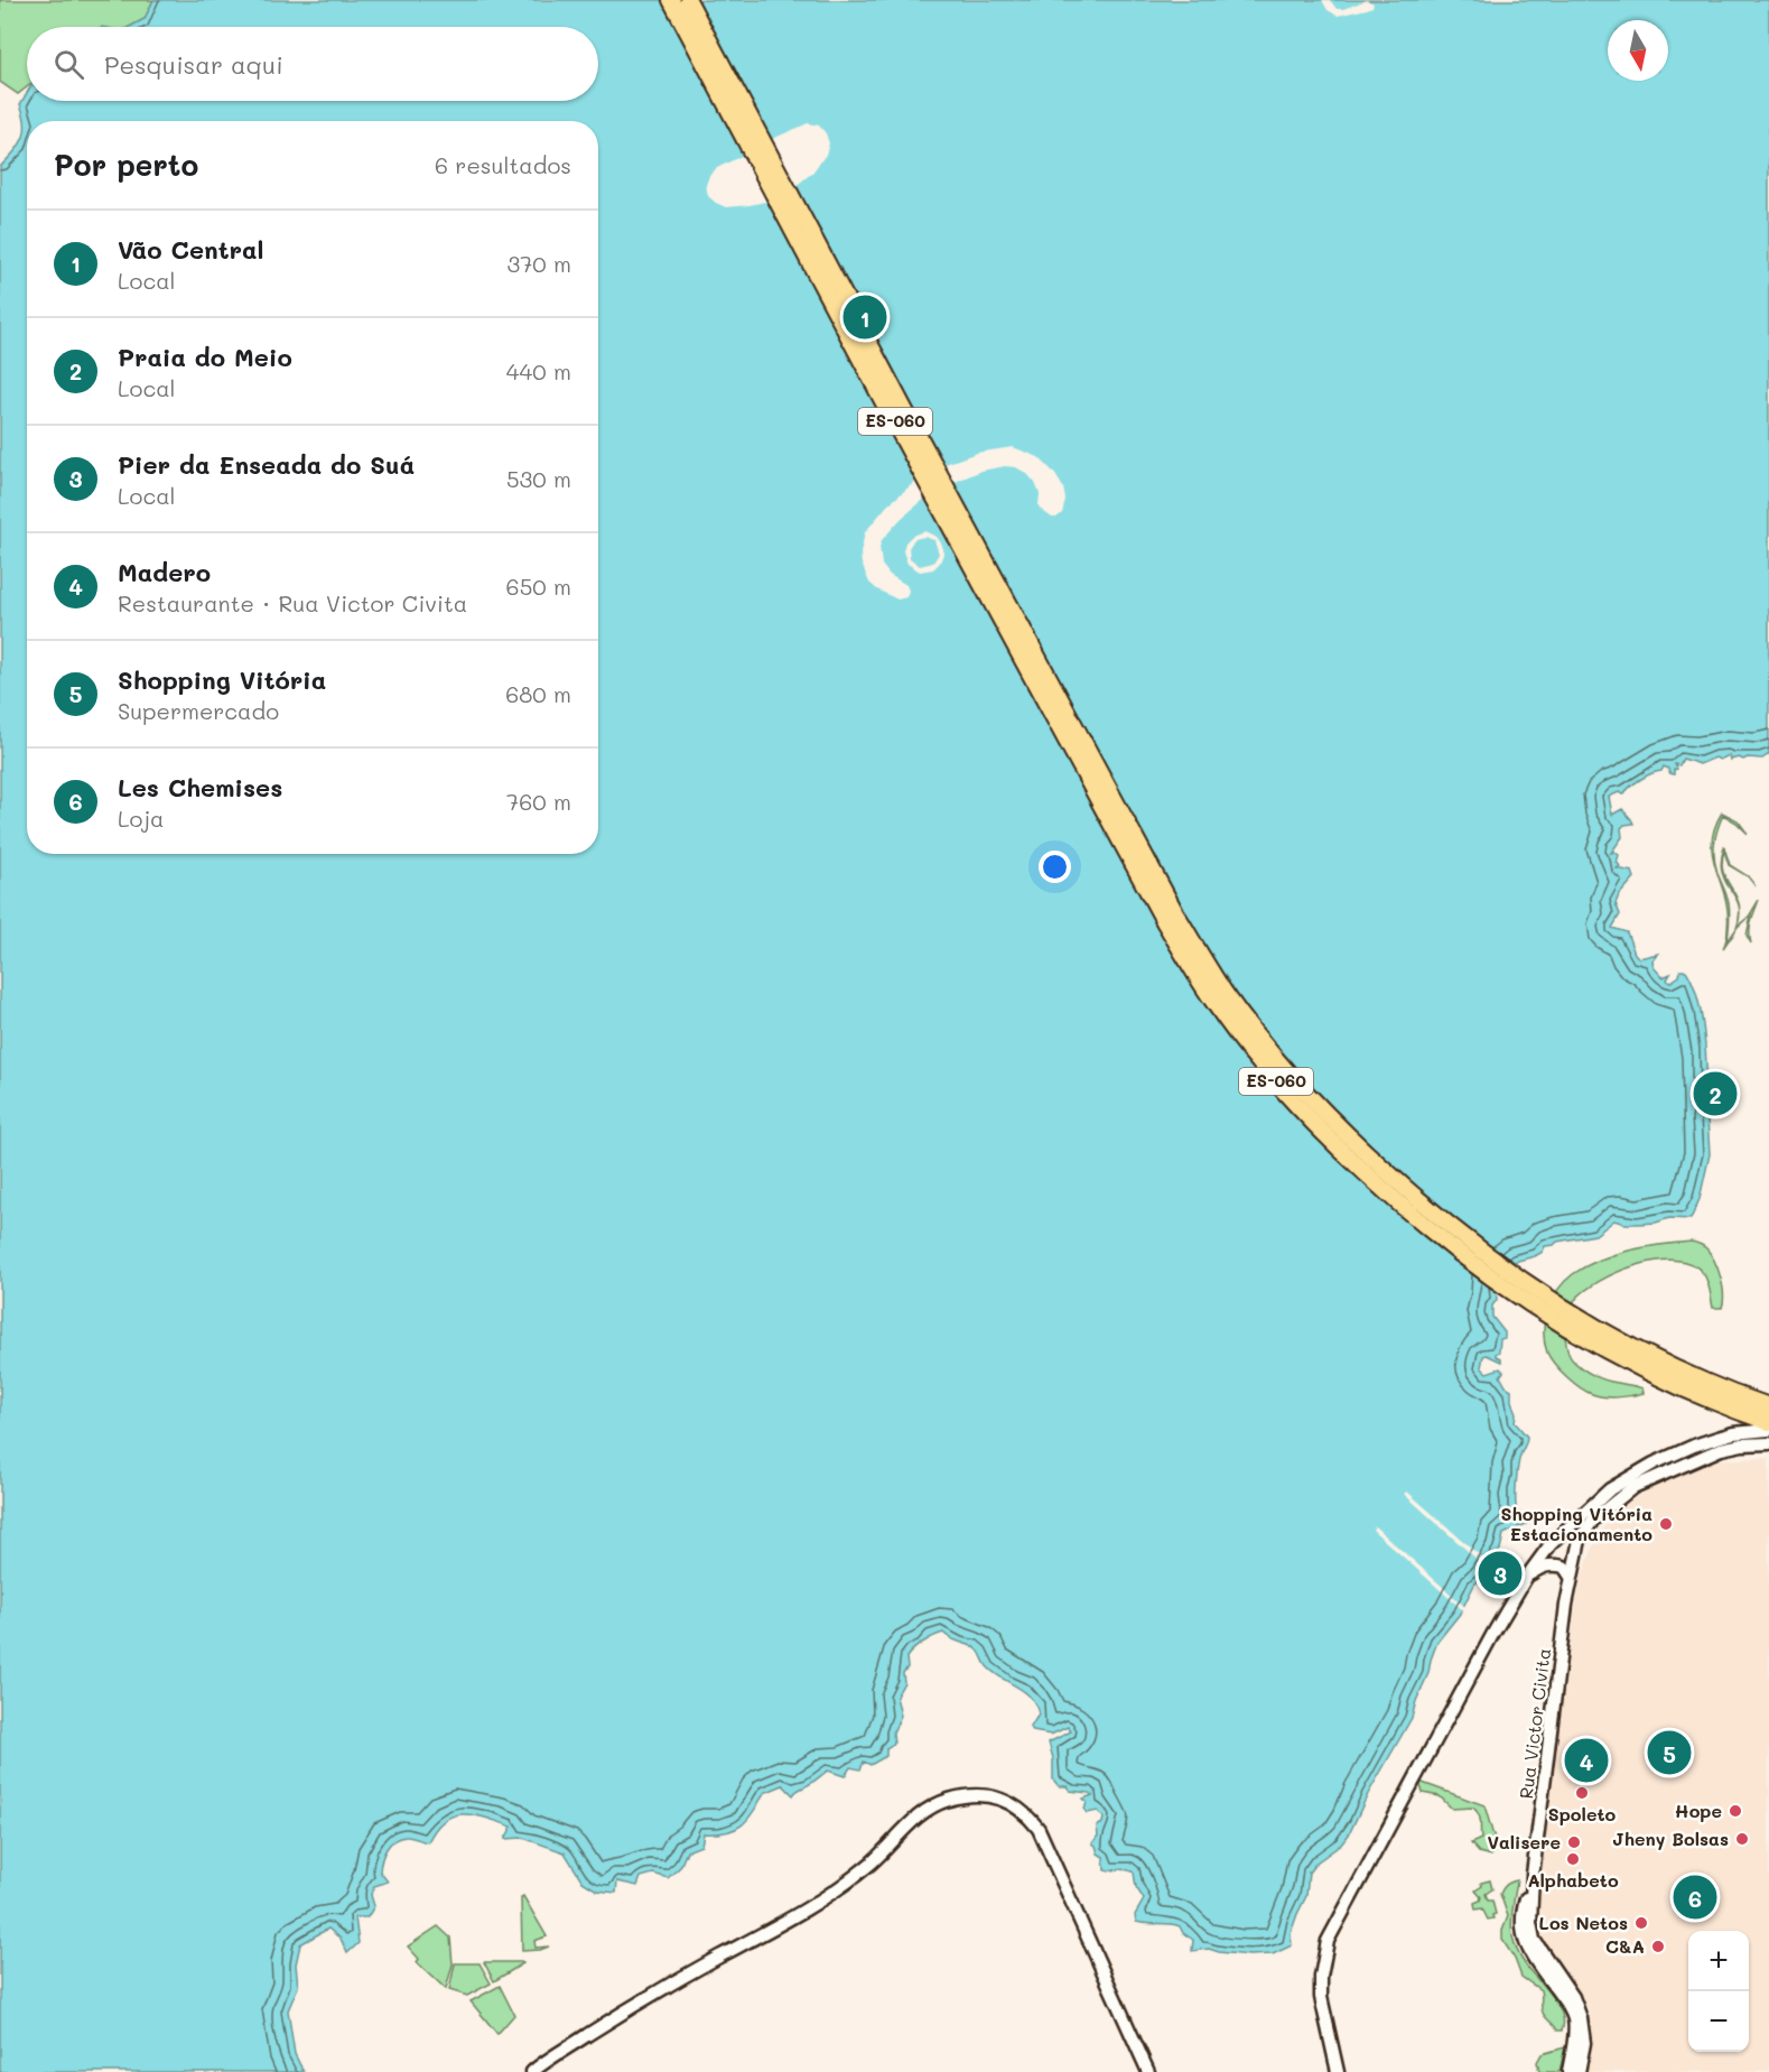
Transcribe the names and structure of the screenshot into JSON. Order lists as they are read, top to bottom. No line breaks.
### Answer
{"streets":{"main road":["ES-060"],"street":["Rua Victor Civita"]},"places":["Shopping Vitória Estacionamento","Spoleto","Hope","Jheny Bolsas","Valisere","Alphabeto","Los Netos","C&A"],"north":"bottom","page":{"search":"Pesquisar aqui","heading":["Por perto","6 resultados"],"list":[{"mark":"1","name":"Vão Central","note":"Local","value":"370 m"},{"mark":"2","name":"Praia do Meio","note":"Local","value":"440 m"},{"mark":"3","name":"Pier da Enseada do Suá","note":"Local","value":"530 m"},{"mark":"4","name":"Madero","note":"Restaurante · Rua Victor Civita","value":"650 m"},{"mark":"5","name":"Shopping Vitória","note":"Supermercado","value":"680 m"},{"mark":"6","name":"Les Chemises","note":"Loja","value":"760 m"}],"pins":["1","2","3","5","4","6"],"map_buttons":["+","−"]}}
